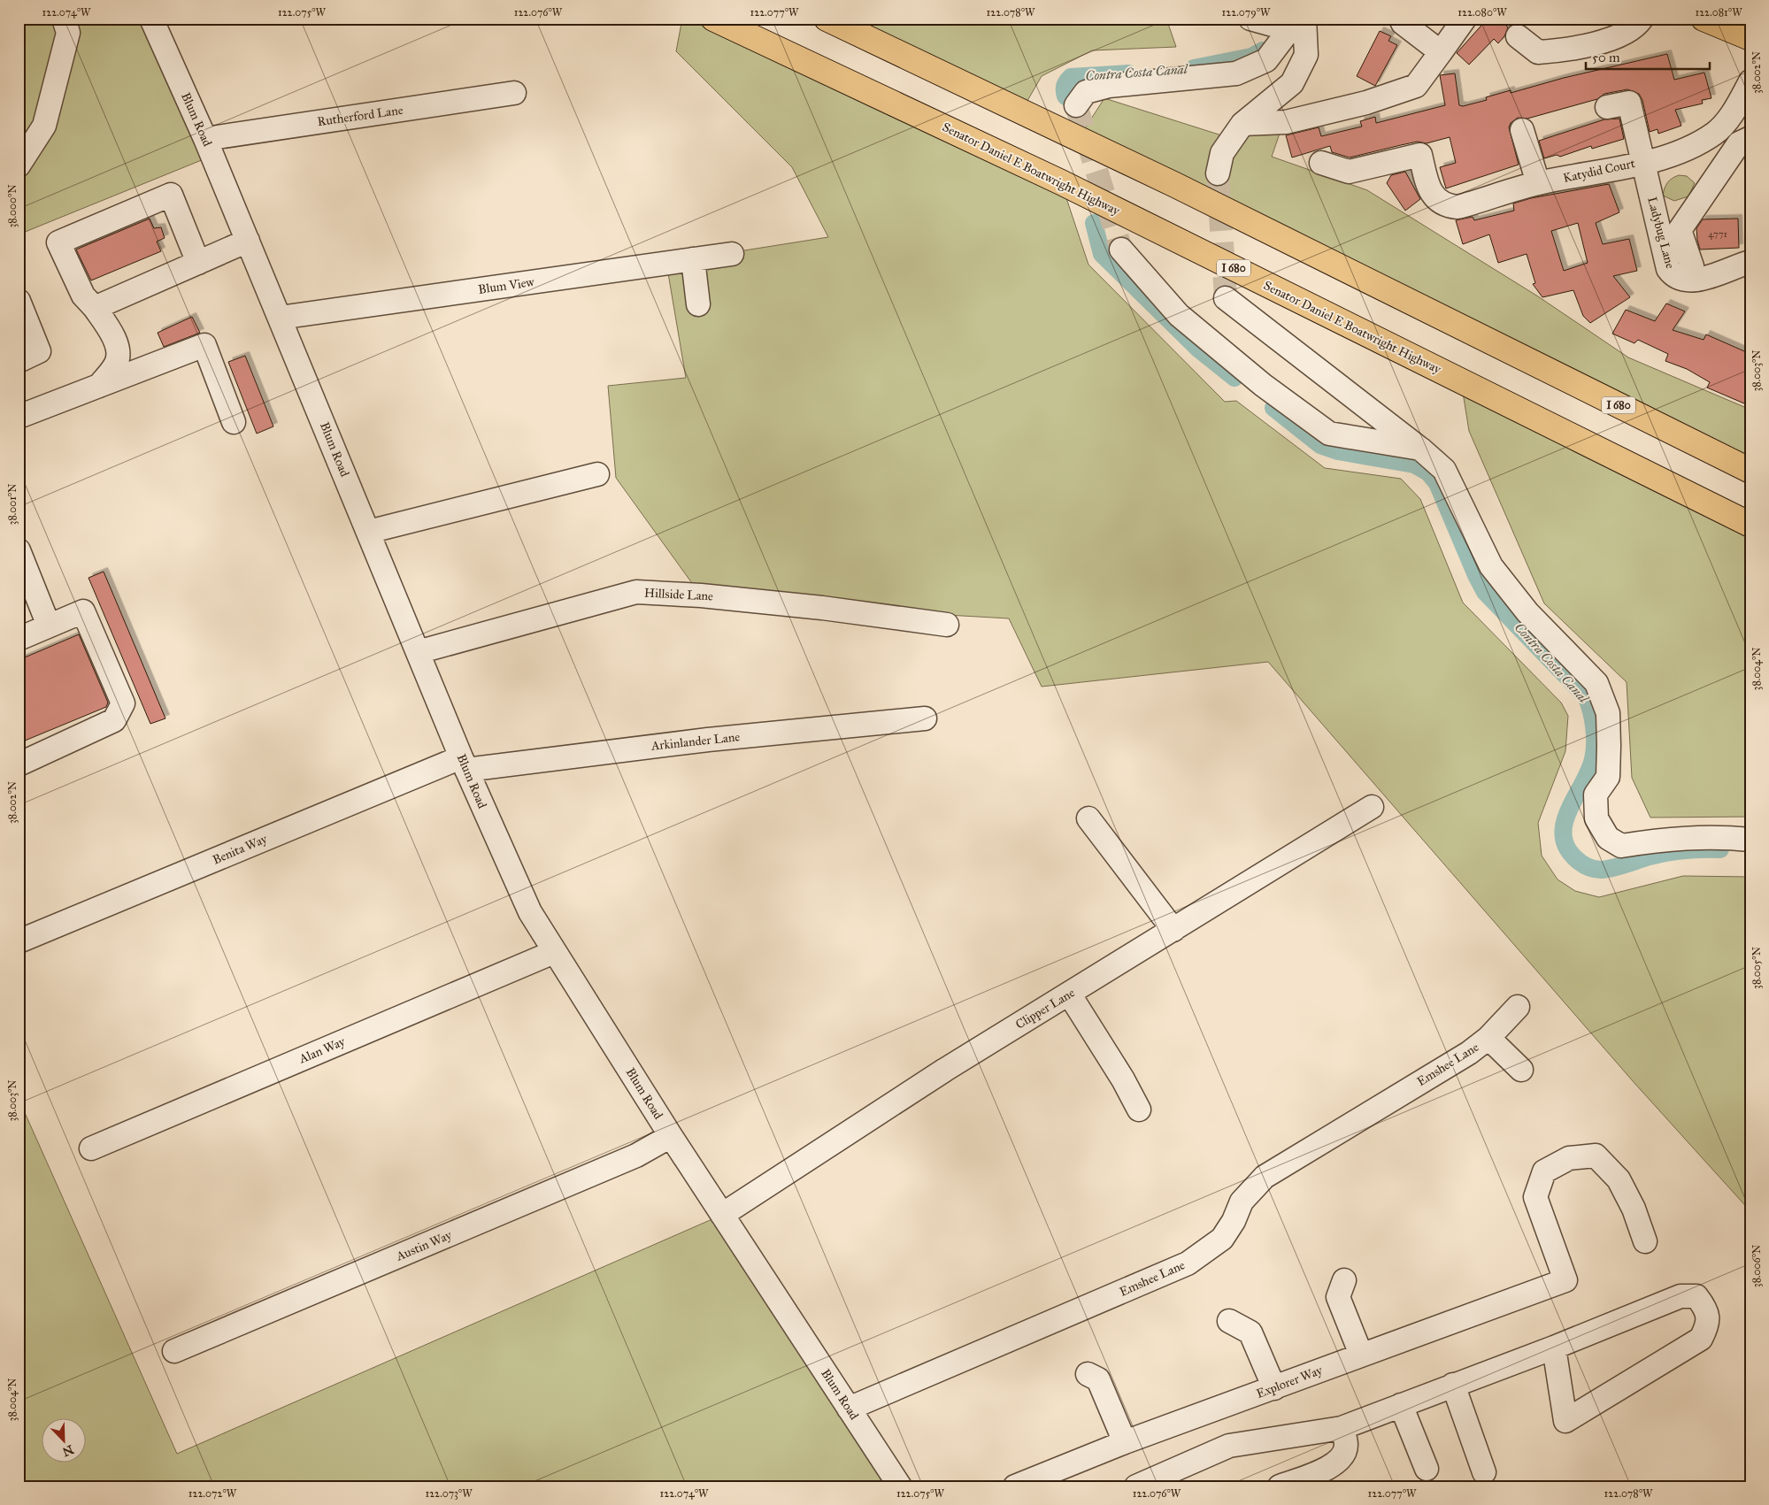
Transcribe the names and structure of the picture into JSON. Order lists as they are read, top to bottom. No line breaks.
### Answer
{"streets":{"main road":["Senator Daniel E Boatwright Highway","I 680"],"street":["Rutherford Lane","Blum Road","Katydid Court","Ladybug Lane","Blum View","Hillside Lane","Arkinlander Lane","Benita Way","Clipper Lane","Alan Way","Emshee Lane","Austin Way","Explorer Way"]},"crossings":[["Rutherford Lane","Blum Road"],["Blum Road","Blum View"],["Blum Road","Hillside Lane"],["Blum Road","Arkinlander Lane"],["Blum Road","Benita Way"],["Blum Road","Clipper Lane"],["Blum Road","Alan Way"],["Blum Road","Emshee Lane"],["Blum Road","Austin Way"],["Katydid Court","Ladybug Lane"],["Arkinlander Lane","Benita Way"]],"water":["Contra Costa Canal"],"house_numbers":["4771"],"scale_bar":"50 m","north":"bottom right","coordinates":["122.074°W","122.075°W","122.076°W","122.077°W","122.078°W","122.079°W","122.080°W","122.081°W","38.002°N","38.000°N","38.003°N","38.001°N","38.004°N","38.005°N","38.006°N","122.072°W","122.073°W"]}
